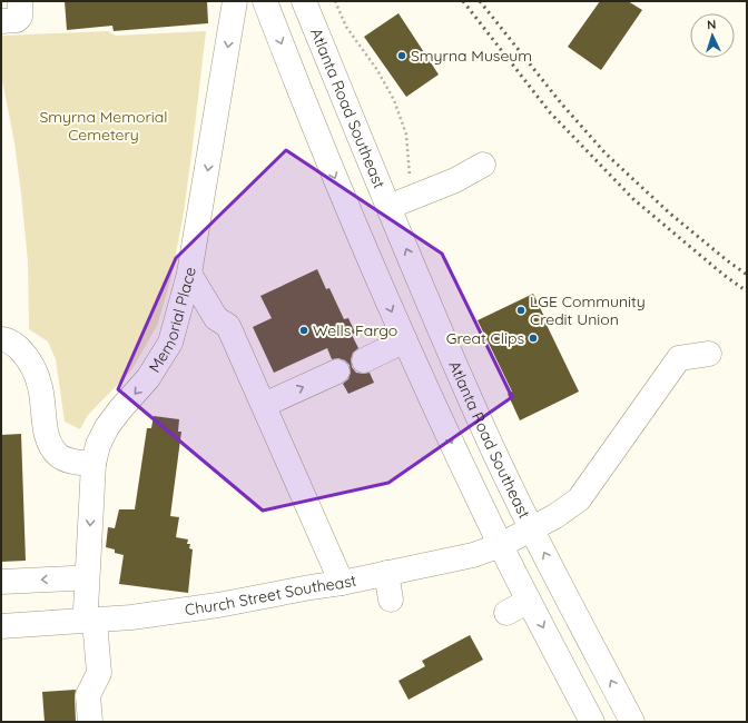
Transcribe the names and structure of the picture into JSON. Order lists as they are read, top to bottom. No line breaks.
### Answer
{"streets":{"main road":["Atlanta Road Southeast","Memorial Place","Church Street Southeast"]},"crossings":[["Atlanta Road Southeast","Church Street Southeast"],["Memorial Place","Church Street Southeast"]],"one_way":["Memorial Place"],"parks":["Smyrna Memorial Cemetery"],"places":["Smyrna Museum","LGE Community Credit Union","Wells Fargo","Great Clips"],"north":"top"}
